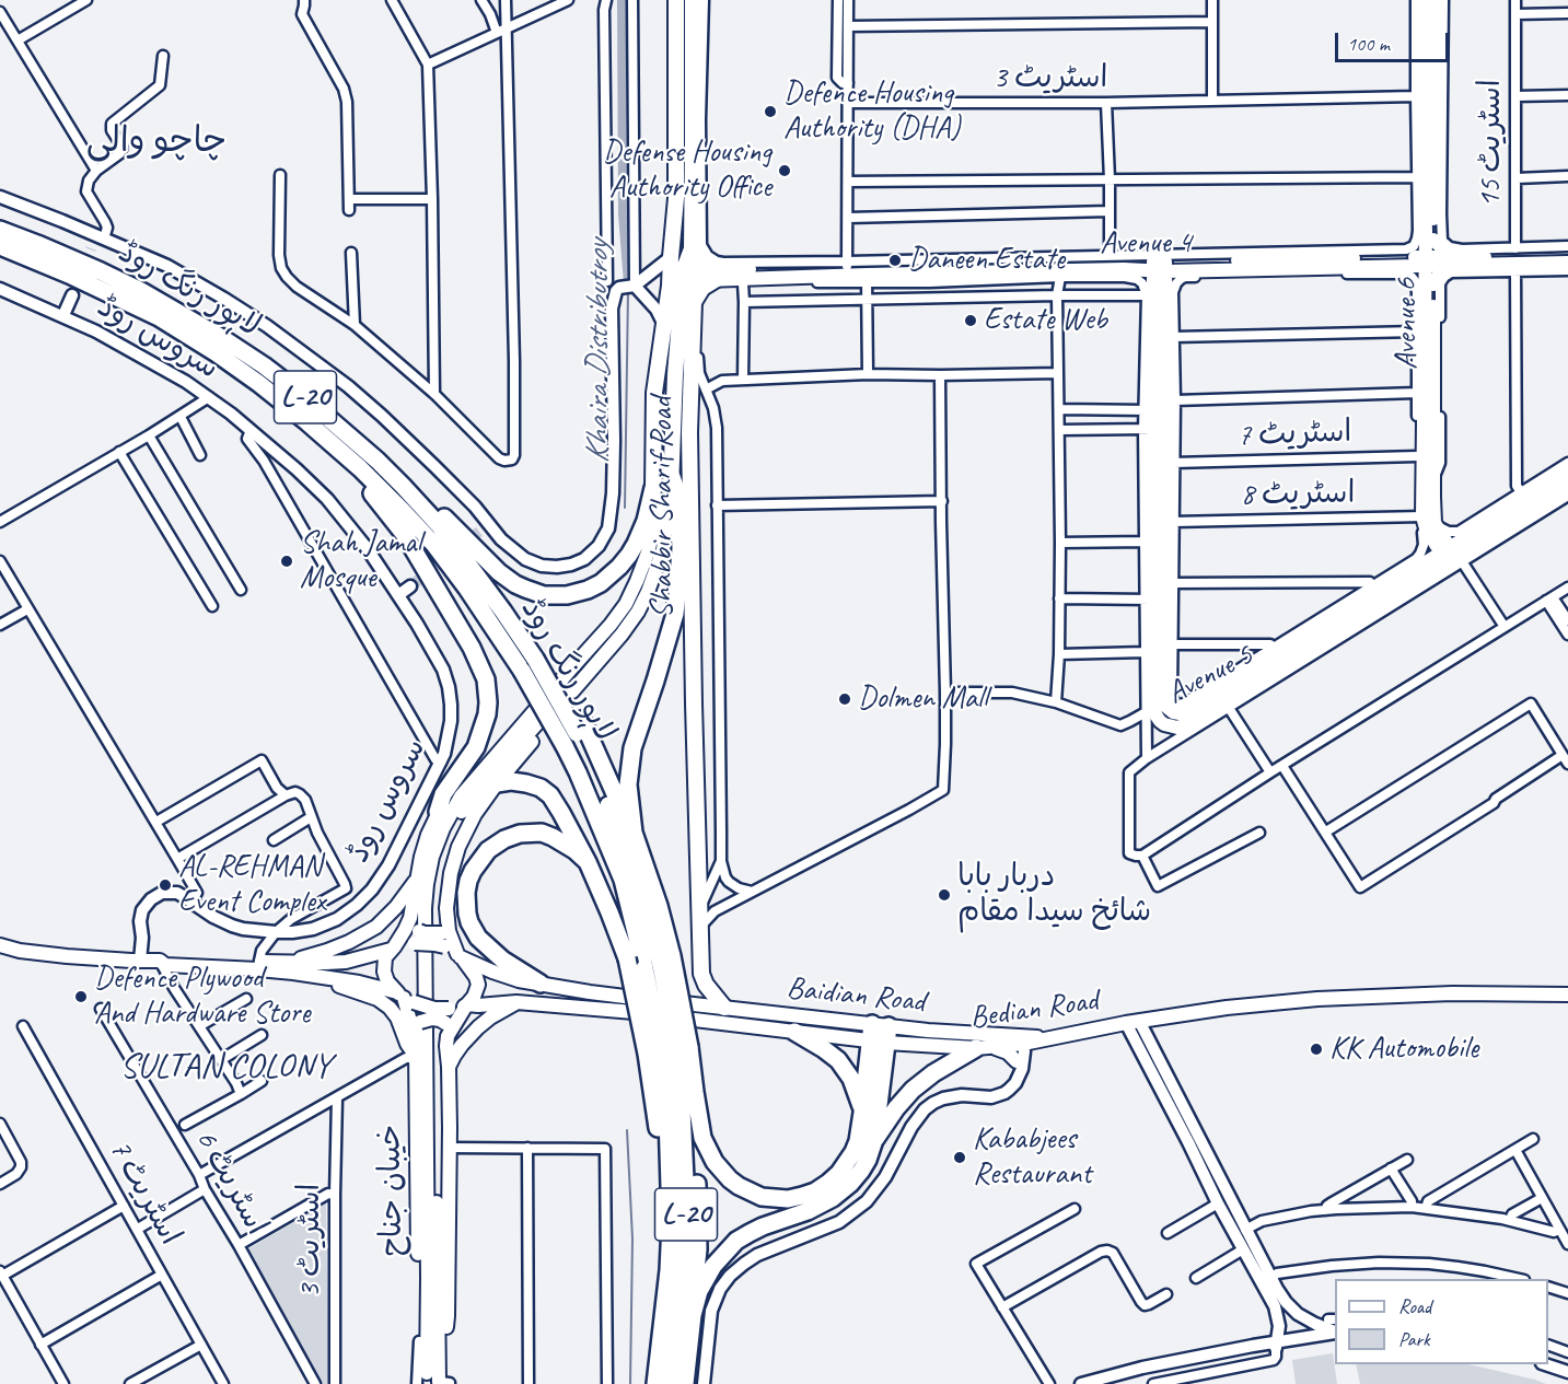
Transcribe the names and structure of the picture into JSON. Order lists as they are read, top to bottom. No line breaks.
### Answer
{"streets":{"highway":["لاہور رنگ روڈ","L-20"],"main road":["Avenue 4","Avenue 6","Shabbir Sharif Road","Avenue 5","Baidian Road","Bedian Road","خیبان جناح"],"street":["اسٹریٹ 3","اسٹریٹ 15","سروس روڈ","اسٹریٹ 7","اسٹریٹ 8","اسٹریٹ 6"]},"crossings":[["Avenue 4","Avenue 6"],["Avenue 4","Shabbir Sharif Road"],["Avenue 4","Avenue 5"],["Avenue 6","اسٹریٹ 8"],["Avenue 6","Avenue 5"],["اسٹریٹ 8","Avenue 5"],["Shabbir Sharif Road","Baidian Road"],["Baidian Road","Bedian Road"],["Bedian Road","خیبان جناح"]],"districts":["چاچو والی","SULTAN COLONY"],"water":["Khaira Distributroy"],"places":["Defence Housing Authority (DHA)","Defense Housing Authority Office","Daneen Estate","Estate Web","Shah Jamal Mosque","Dolmen Mall","AL-REHMAN Event Complex","دربار بابا شائخ سیدا مقام","Defence Plywood And Hardware Store","KK Automobile","Kababjees Restaurant"],"legend":["Road","Park"],"scale_bar":"100 m"}
